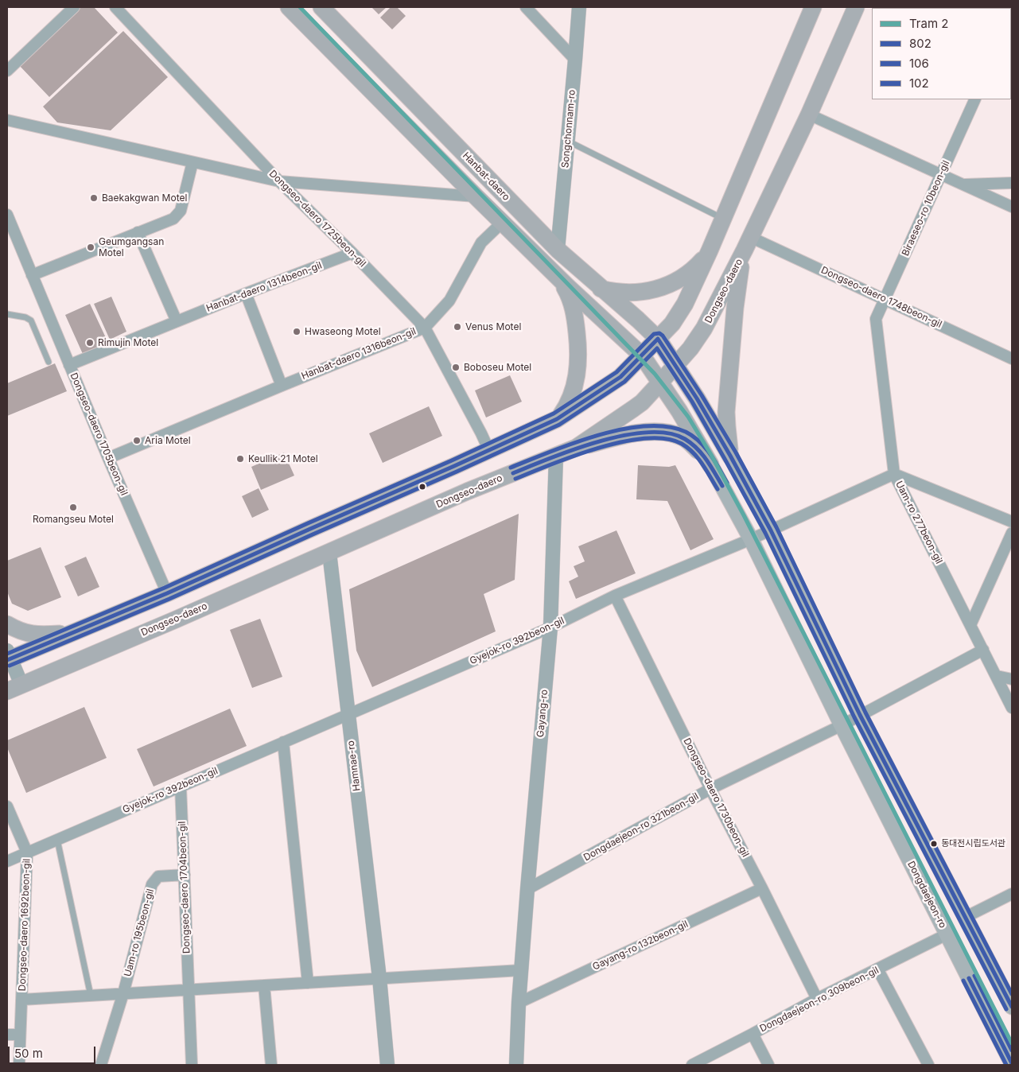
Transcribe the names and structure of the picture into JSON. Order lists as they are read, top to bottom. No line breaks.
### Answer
{"streets":{"main road":["Hanbat-daero","Dongseo-daero","Dongdaejeon-ro"],"street":["Songchonnam-ro","Biraeseo-ro 10beon-gil","Dongseo-daero 1725beon-gil","Hanbat-daero 1314beon-gil","Dongseo-daero 1748beon-gil","Hanbat-daero 1316beon-gil","Dongseo-daero 1705beon-gil","Uam-ro 277beon-gil","Gyejok-ro 392beon-gil","Gayang-ro","Hamnae-ro","Dongseo-daero 1730beon-gil","Dongdaejeon-ro 321beon-gil","Dongseo-daero 1704beon-gil","Dongseo-daero 1692beon-gil","Uam-ro 195beon-gil","Gayang-ro 132beon-gil","Dongdaejeon-ro 309beon-gil"]},"crossings":[["Songchonnam-ro","Hanbat-daero"],["Biraeseo-ro 10beon-gil","Dongseo-daero 1748beon-gil"],["Biraeseo-ro 10beon-gil","Uam-ro 277beon-gil"],["Dongseo-daero 1725beon-gil","Hanbat-daero 1314beon-gil"],["Dongseo-daero 1725beon-gil","Hanbat-daero 1316beon-gil"],["Hanbat-daero 1314beon-gil","Dongseo-daero 1705beon-gil"],["Dongseo-daero","Dongseo-daero 1748beon-gil"],["Dongseo-daero","Gayang-ro"],["Dongseo-daero","Hamnae-ro"],["Dongseo-daero","Dongdaejeon-ro"],["Hanbat-daero 1316beon-gil","Dongseo-daero 1705beon-gil"],["Uam-ro 277beon-gil","Gyejok-ro 392beon-gil"],["Gyejok-ro 392beon-gil","Gayang-ro"],["Gyejok-ro 392beon-gil","Hamnae-ro"],["Gyejok-ro 392beon-gil","Dongseo-daero 1730beon-gil"],["Gyejok-ro 392beon-gil","Dongseo-daero 1704beon-gil"],["Gyejok-ro 392beon-gil","Dongdaejeon-ro"],["Gyejok-ro 392beon-gil","Dongseo-daero 1692beon-gil"],["Gayang-ro","Dongdaejeon-ro 321beon-gil"],["Gayang-ro","Gayang-ro 132beon-gil"],["Dongseo-daero 1730beon-gil","Dongdaejeon-ro 321beon-gil"],["Dongseo-daero 1730beon-gil","Gayang-ro 132beon-gil"],["Dongseo-daero 1730beon-gil","Dongdaejeon-ro 309beon-gil"],["Dongdaejeon-ro 321beon-gil","Dongdaejeon-ro"],["Dongseo-daero 1704beon-gil","Uam-ro 195beon-gil"],["Dongdaejeon-ro","Dongdaejeon-ro 309beon-gil"],["Dongseo-daero 1692beon-gil","Uam-ro 195beon-gil"]],"places":["Baekakgwan Motel","Geumgangsan Motel","Venus Motel","Hwaseong Motel","Rimujin Motel","Boboseu Motel","Aria Motel","Keullik 21 Motel","Romangseu Motel","동대전시립도서관"],"lines":["tram line 2","transit line 102","transit line 802","transit line 106"],"legend":["Tram 2","802","106","102"],"scale_bar":"50 m"}
